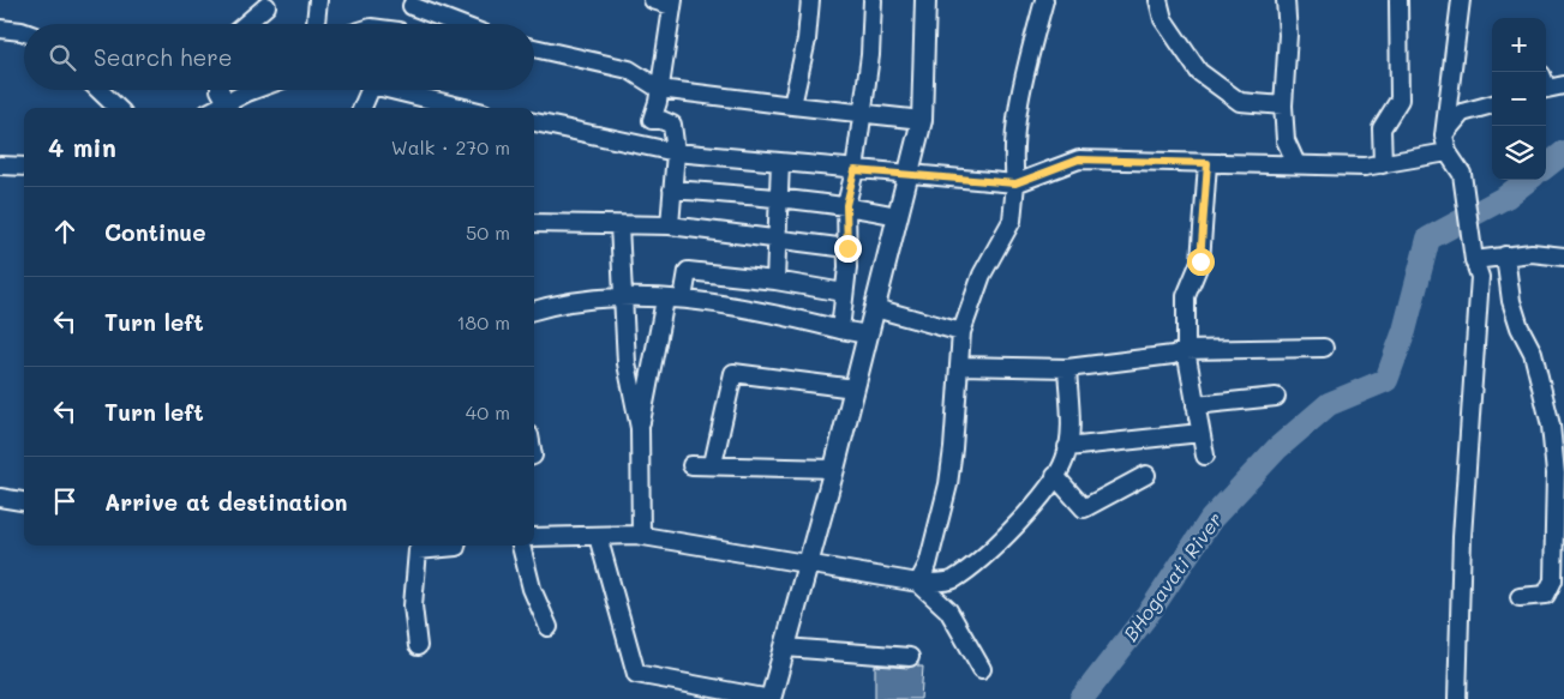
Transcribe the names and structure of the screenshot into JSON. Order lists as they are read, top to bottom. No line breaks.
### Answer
{"water":["BHogavati River"],"page":{"map_buttons":["+","−"],"search":"Search here","heading":["4 min","Walk · 270 m"],"list":[["Continue","50 m"],["Turn left","180 m"],["Turn left","40 m"],"Arrive at destination"]}}
